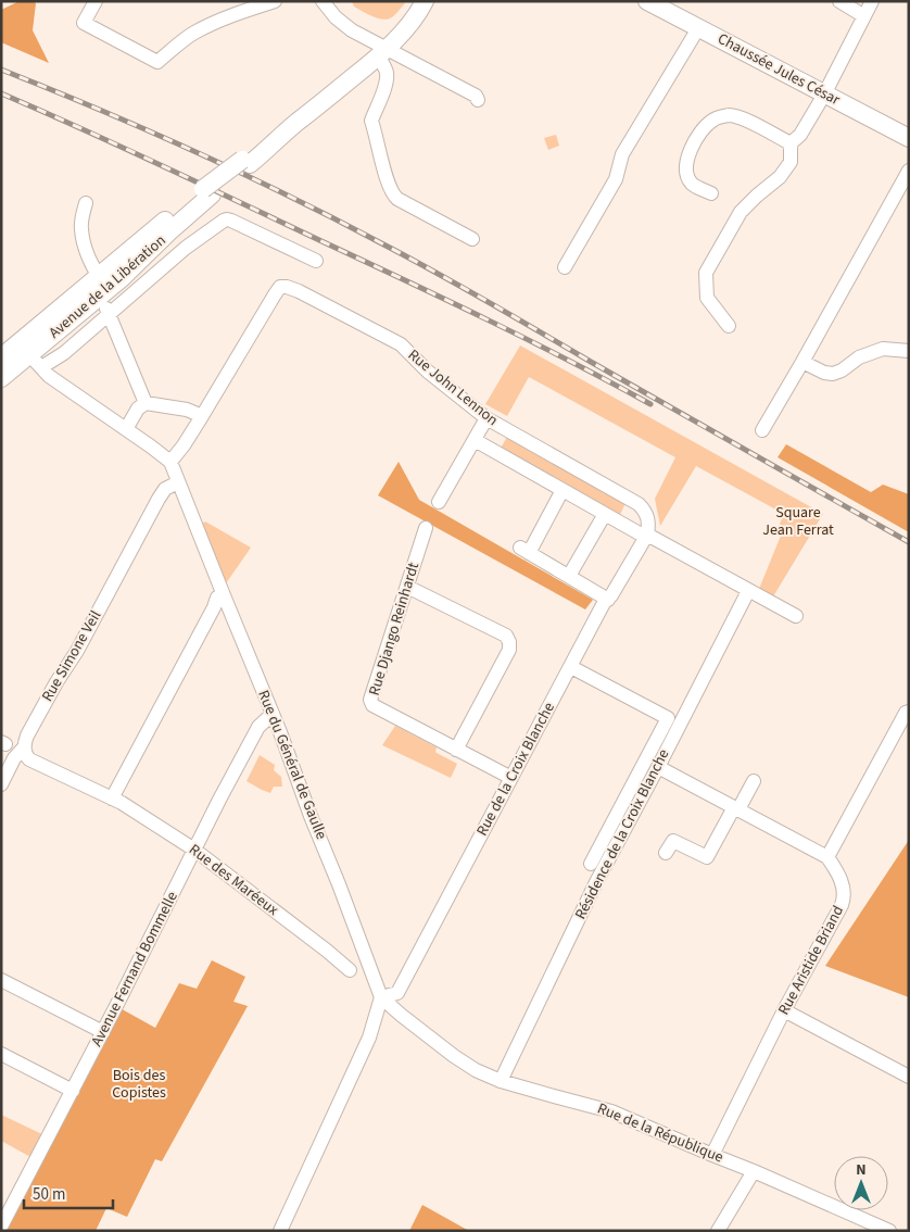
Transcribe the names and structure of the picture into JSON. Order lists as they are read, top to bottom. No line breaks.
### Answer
{"streets":{"main road":["Chaussée Jules César","Avenue de la Libération"],"street":["Rue John Lennon","Rue Django Reinhardt","Rue Simone Veil","Rue du Général de Gaulle","Rue de la Croix Blanche","Résidence de la Croix Blanche","Rue des Maréeux","Rue Aristide Briand","Avenue Fernand Bommelle","Rue de la République"]},"crossings":[["Rue John Lennon","Rue de la Croix Blanche"],["Rue Django Reinhardt","Rue de la Croix Blanche"],["Rue Simone Veil","Rue du Général de Gaulle"],["Rue du Général de Gaulle","Rue de la Croix Blanche"],["Rue du Général de Gaulle","Avenue Fernand Bommelle"],["Rue du Général de Gaulle","Rue de la République"],["Rue de la Croix Blanche","Rue de la République"],["Résidence de la Croix Blanche","Rue de la République"],["Rue des Maréeux","Avenue Fernand Bommelle"],["Rue Aristide Briand","Rue de la République"]],"parks":["Square Jean Ferrat","Bois des Copistes"],"scale_bar":"50 m","north":"top"}
